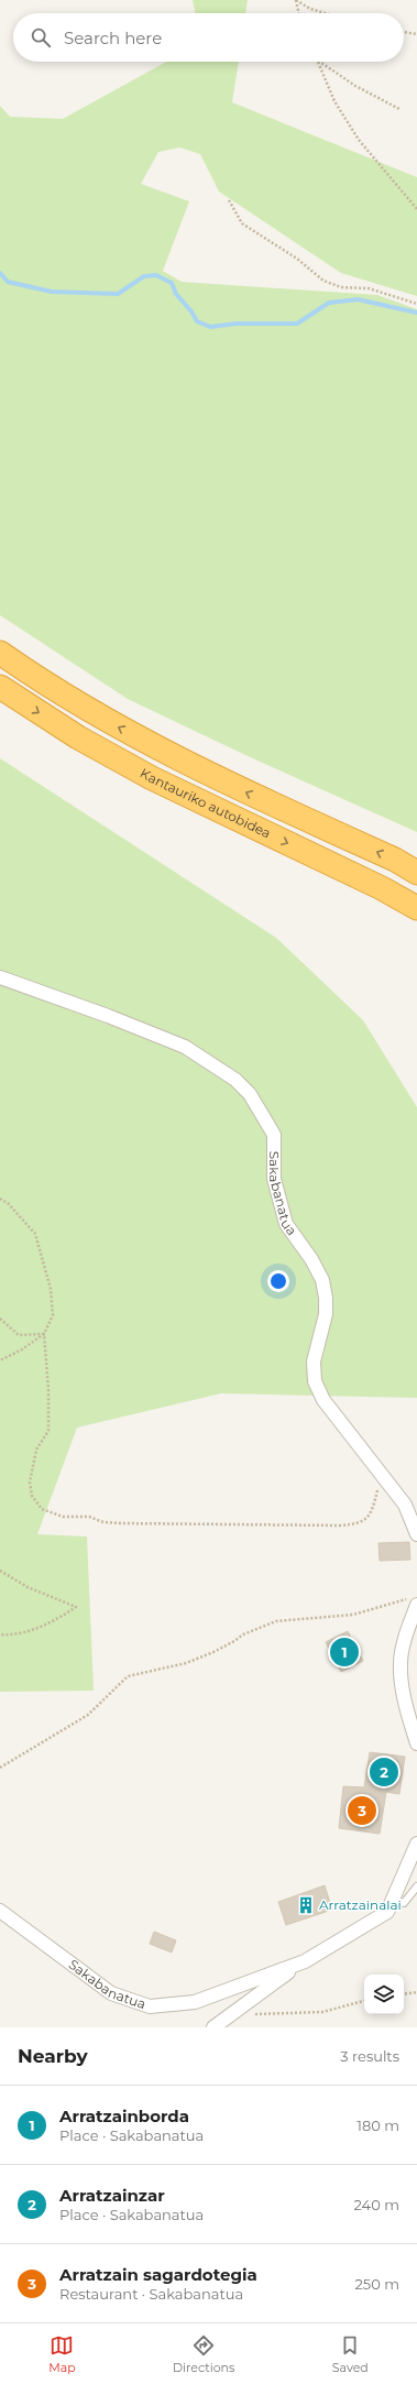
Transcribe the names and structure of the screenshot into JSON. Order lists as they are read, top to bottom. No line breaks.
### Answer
{"streets":{"highway":["Kantauriko autobidea"],"street":["Sakabanatua"]},"places":{"building":["Arratzainalai"]},"page":{"search":"Search here","pins":["1","2","3"],"heading":["Nearby","3 results"],"list":[{"mark":"1","name":"Arratzainborda","note":"Place · Sakabanatua","value":"180 m"},{"mark":"2","name":"Arratzainzar","note":"Place · Sakabanatua","value":"240 m"},{"mark":"3","name":"Arratzain sagardotegia","note":"Restaurant · Sakabanatua","value":"250 m"}],"nav":["Map","Directions","Saved"]}}
